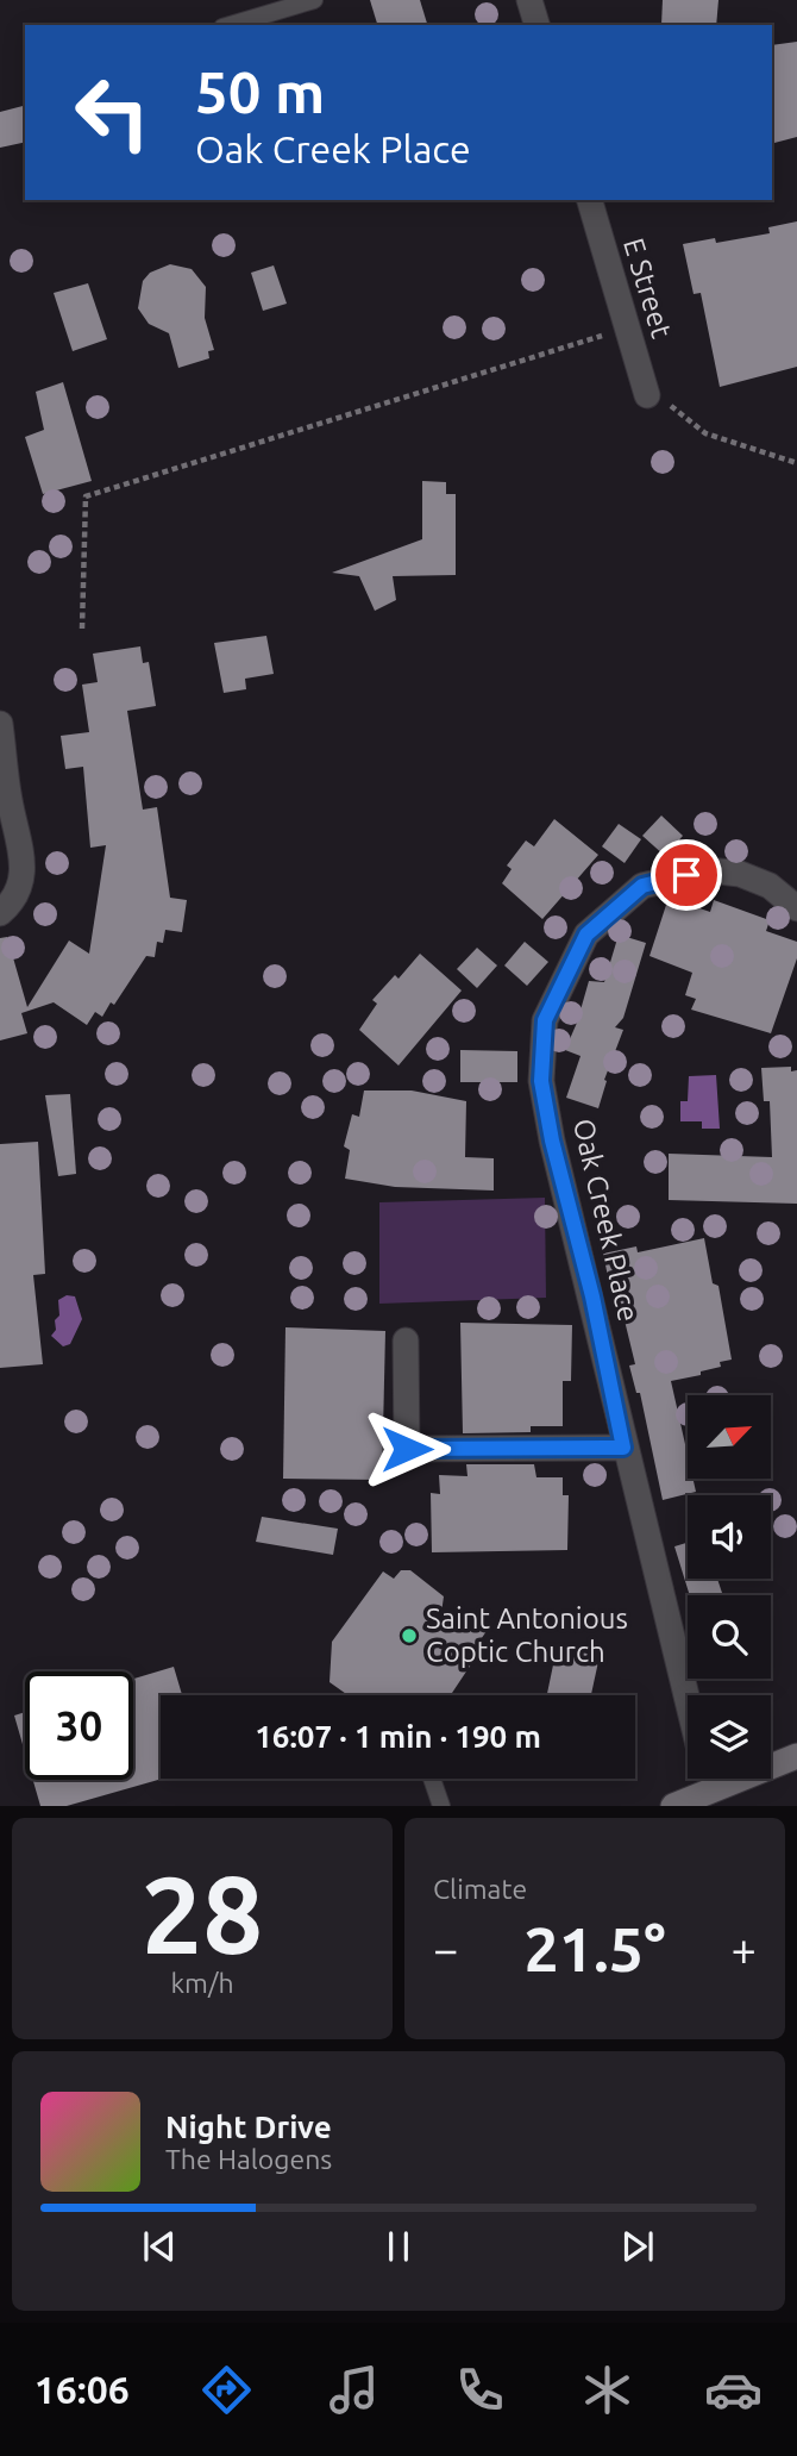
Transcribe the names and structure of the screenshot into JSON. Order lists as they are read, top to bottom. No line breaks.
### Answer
{"streets":{"street":["E Street","Oak Creek Place"]},"places":["Saint Antonious Coptic Church"],"north":"top right","page":{"turn":["50 m","Oak Creek Place"],"limit":"30","trip":"16:07 · 1 min · 190 m","tile":[["28","km/h"],"Climate"],"heat":["−","21.5°","+"],"song":["Night Drive","The Halogens"],"tabs":"16:06"}}
